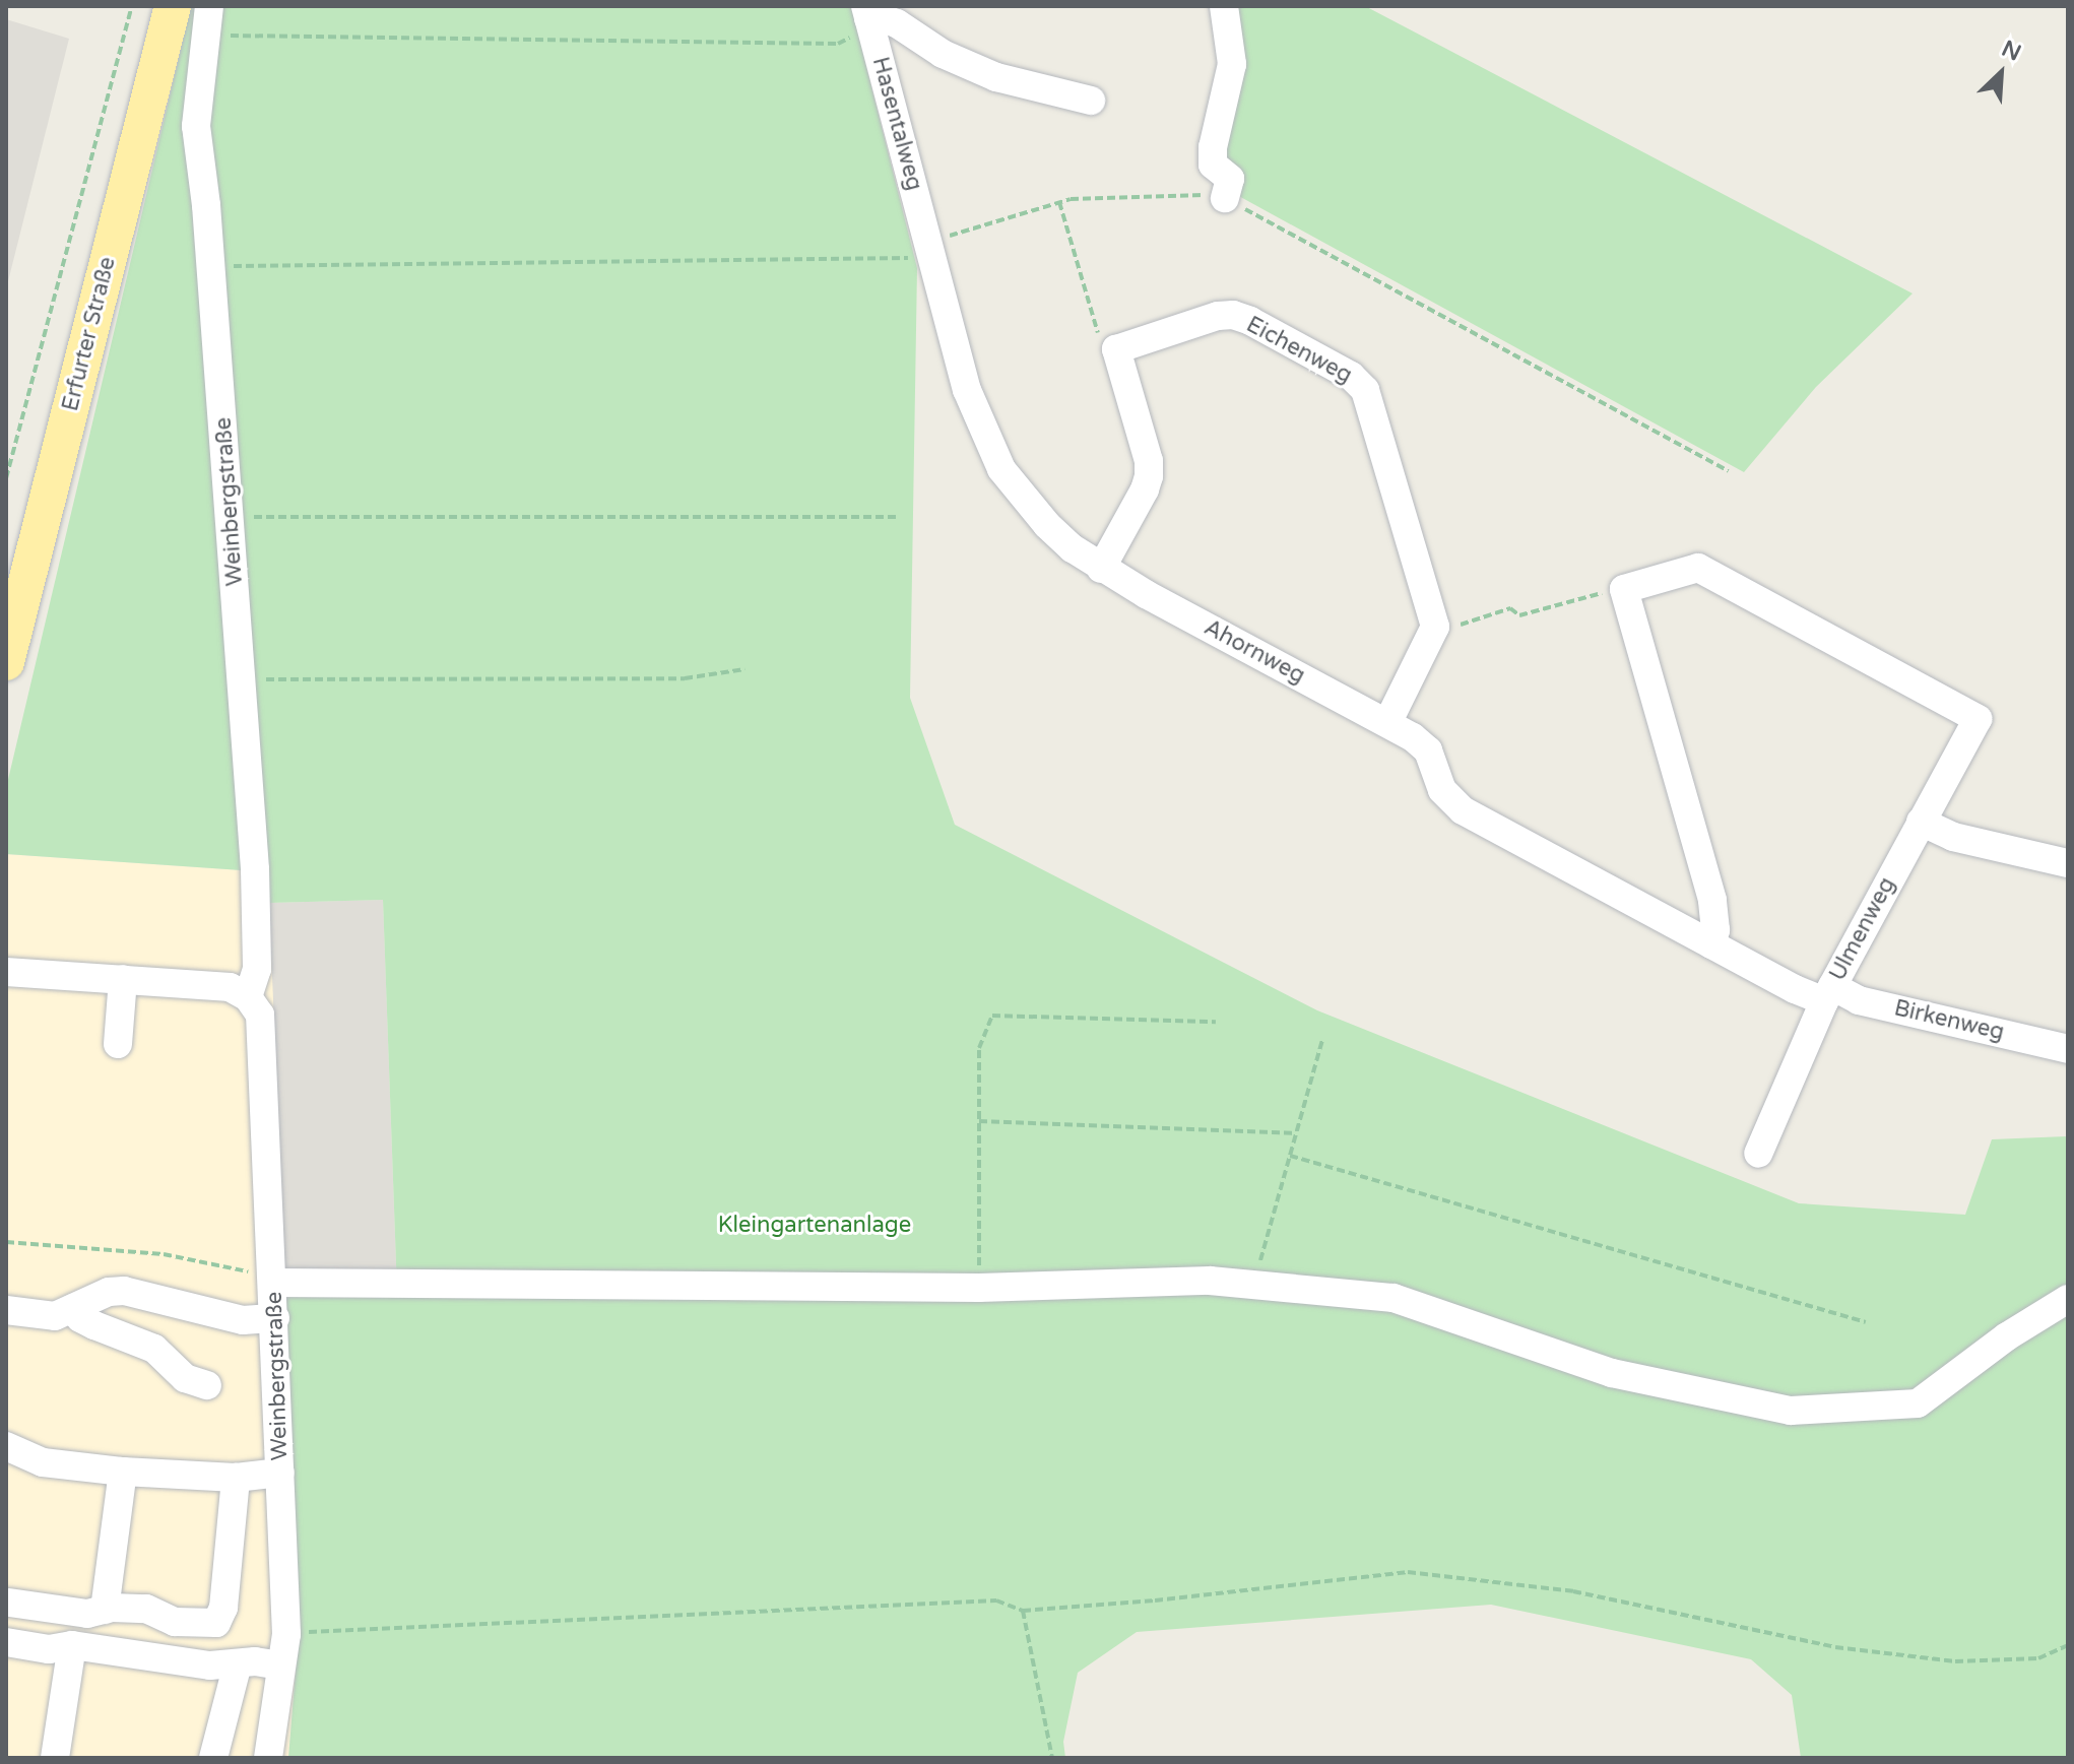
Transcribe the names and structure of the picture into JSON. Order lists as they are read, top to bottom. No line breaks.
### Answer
{"streets":{"main road":["Erfurter Straße"],"street":["Hasentalweg","Eichenweg","Weinbergstraße","Ahornweg","Ulmenweg","Birkenweg"]},"crossings":[["Hasentalweg","Ahornweg"],["Eichenweg","Ahornweg"],["Ahornweg","Ulmenweg"],["Ulmenweg","Birkenweg"]],"parks":["Kleingartenanlage"],"north":"top right"}
